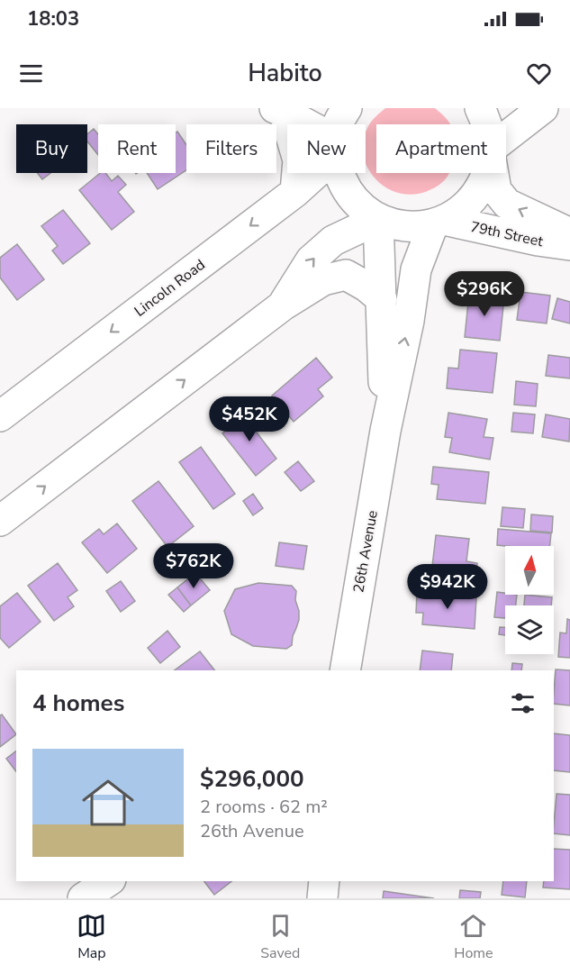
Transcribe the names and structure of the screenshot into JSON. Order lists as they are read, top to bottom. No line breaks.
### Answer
{"streets":{"street":["79th Street","Lincoln Road","26th Avenue"]},"crossings":[["79th Street","26th Avenue"]],"north":"top","page":{"status":"18:03","header":"Habito","chip":["Buy","Rent","Filters","New","Apartment"],"price":["$296K","$452K","$762K","$942K"],"heading":"4 homes","list":[{"name":"$296,000","note":"2 rooms · 62 m² · 26th Avenue"}],"tabs":["Map","Saved","Home"]}}
